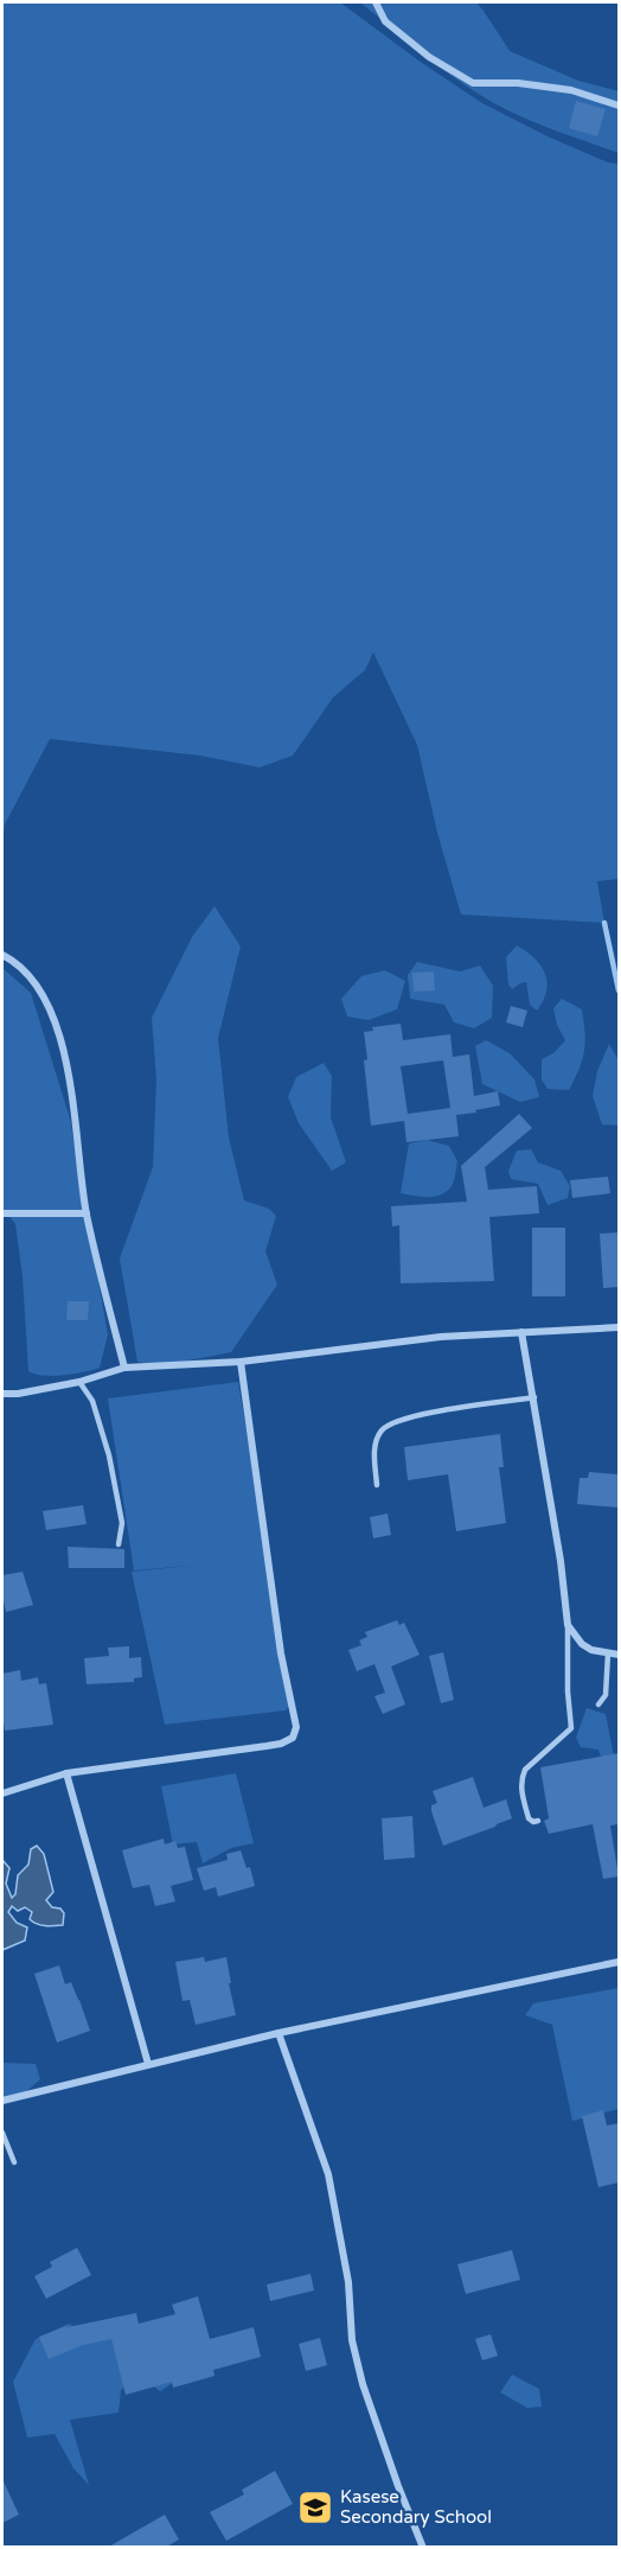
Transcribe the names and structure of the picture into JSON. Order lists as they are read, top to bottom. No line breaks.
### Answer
{"places":{"school or university":["Kasese Secondary School"]}}
